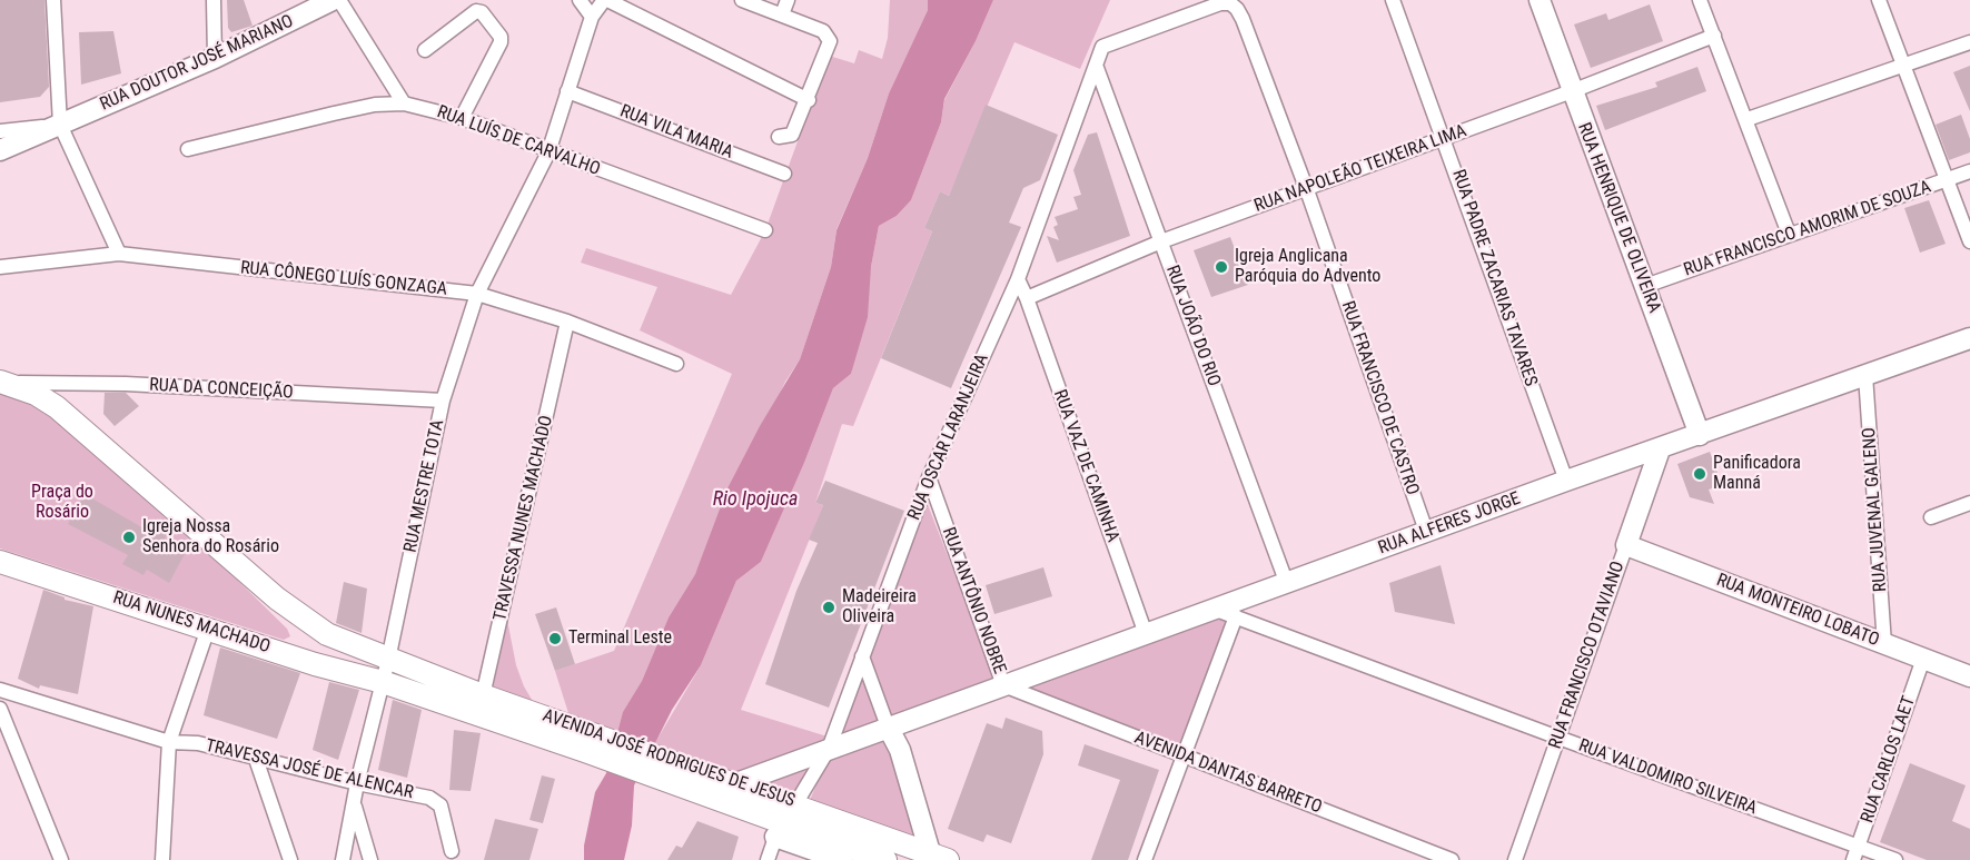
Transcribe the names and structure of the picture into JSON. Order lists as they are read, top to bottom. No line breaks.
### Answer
{"streets":{"main road":["RUA NUNES MACHADO","AVENIDA JOSÉ RODRIGUES DE JESUS"],"street":["RUA DOUTOR JOSÉ MARIANO","RUA VILA MARIA","RUA LUÍS DE CARVALHO","RUA NAPOLEÃO TEIXEIRA LIMA","RUA HENRIQUE DE OLIVEIRA","RUA FRANCISCO AMORIM DE SOUZA","RUA PADRE ZACARIAS TAVARES","RUA CÔNEGO LUÍS GONZAGA","RUA JOÃO DO RIO","RUA DA CONCEIÇÃO","RUA FRANCISCO DE CASTRO","RUA OSCAR LARANJEIRA","RUA VAZ DE CAMINHA","RUA MESTRE TOTA","RUA JUVENAL GALENO","TRAVESSA NUNES MACHADO","RUA ALFERES JORGE","RUA ANTÔNIO NOBRE","RUA MONTEIRO LOBATO","RUA FRANCISCO OTAVIANO","RUA CARLOS LAET","TRAVESSA JOSÉ DE ALENCAR","AVENIDA DANTAS BARRETO","RUA VALDOMIRO SILVEIRA"]},"crossings":[["RUA VILA MARIA","RUA MESTRE TOTA"],["RUA LUÍS DE CARVALHO","RUA MESTRE TOTA"],["RUA NAPOLEÃO TEIXEIRA LIMA","RUA HENRIQUE DE OLIVEIRA"],["RUA NAPOLEÃO TEIXEIRA LIMA","RUA PADRE ZACARIAS TAVARES"],["RUA NAPOLEÃO TEIXEIRA LIMA","RUA JOÃO DO RIO"],["RUA NAPOLEÃO TEIXEIRA LIMA","RUA FRANCISCO DE CASTRO"],["RUA NAPOLEÃO TEIXEIRA LIMA","RUA VAZ DE CAMINHA"],["RUA HENRIQUE DE OLIVEIRA","RUA FRANCISCO AMORIM DE SOUZA"],["RUA HENRIQUE DE OLIVEIRA","RUA ALFERES JORGE"],["RUA PADRE ZACARIAS TAVARES","RUA ALFERES JORGE"],["RUA CÔNEGO LUÍS GONZAGA","RUA MESTRE TOTA"],["RUA CÔNEGO LUÍS GONZAGA","TRAVESSA NUNES MACHADO"],["RUA JOÃO DO RIO","RUA FRANCISCO DE CASTRO"],["RUA JOÃO DO RIO","RUA OSCAR LARANJEIRA"],["RUA JOÃO DO RIO","RUA ALFERES JORGE"],["RUA DA CONCEIÇÃO","RUA MESTRE TOTA"],["RUA FRANCISCO DE CASTRO","RUA OSCAR LARANJEIRA"],["RUA FRANCISCO DE CASTRO","RUA ALFERES JORGE"],["RUA OSCAR LARANJEIRA","RUA ALFERES JORGE"],["RUA OSCAR LARANJEIRA","RUA ANTÔNIO NOBRE"],["RUA OSCAR LARANJEIRA","AVENIDA JOSÉ RODRIGUES DE JESUS"],["RUA VAZ DE CAMINHA","RUA ALFERES JORGE"],["RUA MESTRE TOTA","RUA NUNES MACHADO"],["RUA MESTRE TOTA","AVENIDA JOSÉ RODRIGUES DE JESUS"],["RUA MESTRE TOTA","TRAVESSA JOSÉ DE ALENCAR"],["RUA JUVENAL GALENO","RUA ALFERES JORGE"],["RUA JUVENAL GALENO","RUA MONTEIRO LOBATO"],["TRAVESSA NUNES MACHADO","AVENIDA JOSÉ RODRIGUES DE JESUS"],["RUA ALFERES JORGE","RUA ANTÔNIO NOBRE"],["RUA ALFERES JORGE","RUA FRANCISCO OTAVIANO"],["RUA ALFERES JORGE","AVENIDA JOSÉ RODRIGUES DE JESUS"],["RUA ALFERES JORGE","AVENIDA DANTAS BARRETO"],["RUA ALFERES JORGE","RUA VALDOMIRO SILVEIRA"],["RUA ANTÔNIO NOBRE","AVENIDA DANTAS BARRETO"],["RUA MONTEIRO LOBATO","RUA FRANCISCO OTAVIANO"],["RUA MONTEIRO LOBATO","RUA CARLOS LAET"],["RUA NUNES MACHADO","AVENIDA JOSÉ RODRIGUES DE JESUS"],["RUA FRANCISCO OTAVIANO","RUA VALDOMIRO SILVEIRA"],["RUA CARLOS LAET","RUA VALDOMIRO SILVEIRA"]],"water":["Rio Ipojuca"],"parks":["Praça do Rosário"],"places":["Igreja Anglicana Paróquia do Advento","Panificadora Manná","Igreja Nossa Senhora do Rosário","Madeireira Oliveira","Terminal Leste"]}
